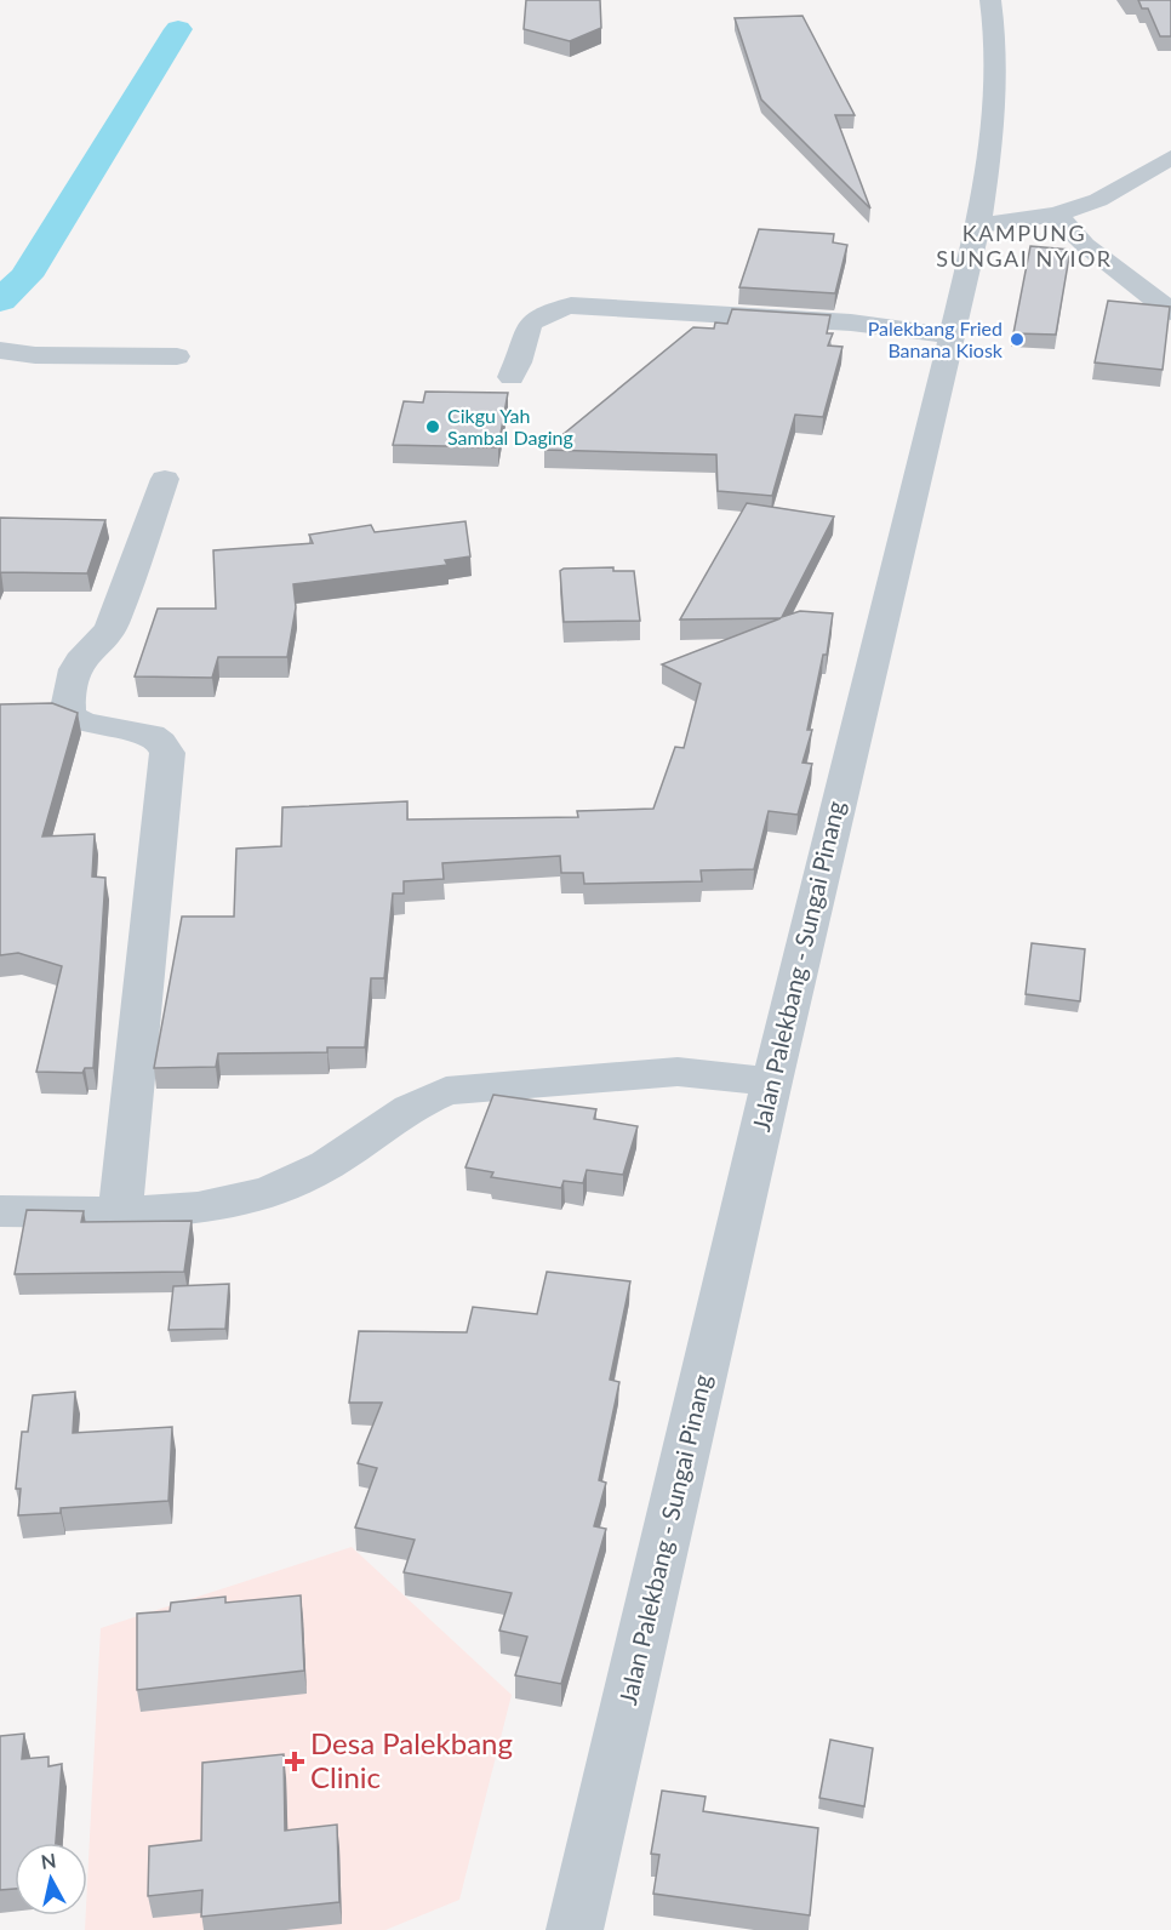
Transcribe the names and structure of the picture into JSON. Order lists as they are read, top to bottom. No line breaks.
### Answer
{"streets":{"street":["Jalan Palekbang - Sungai Pinang"]},"districts":["KAMPUNG SUNGAI NYIOR"],"places":{"other":["Palekbang Fried Banana Kiosk","Cikgu Yah Sambal Daging"],"health":["Desa Palekbang Clinic"]},"north":"top"}
